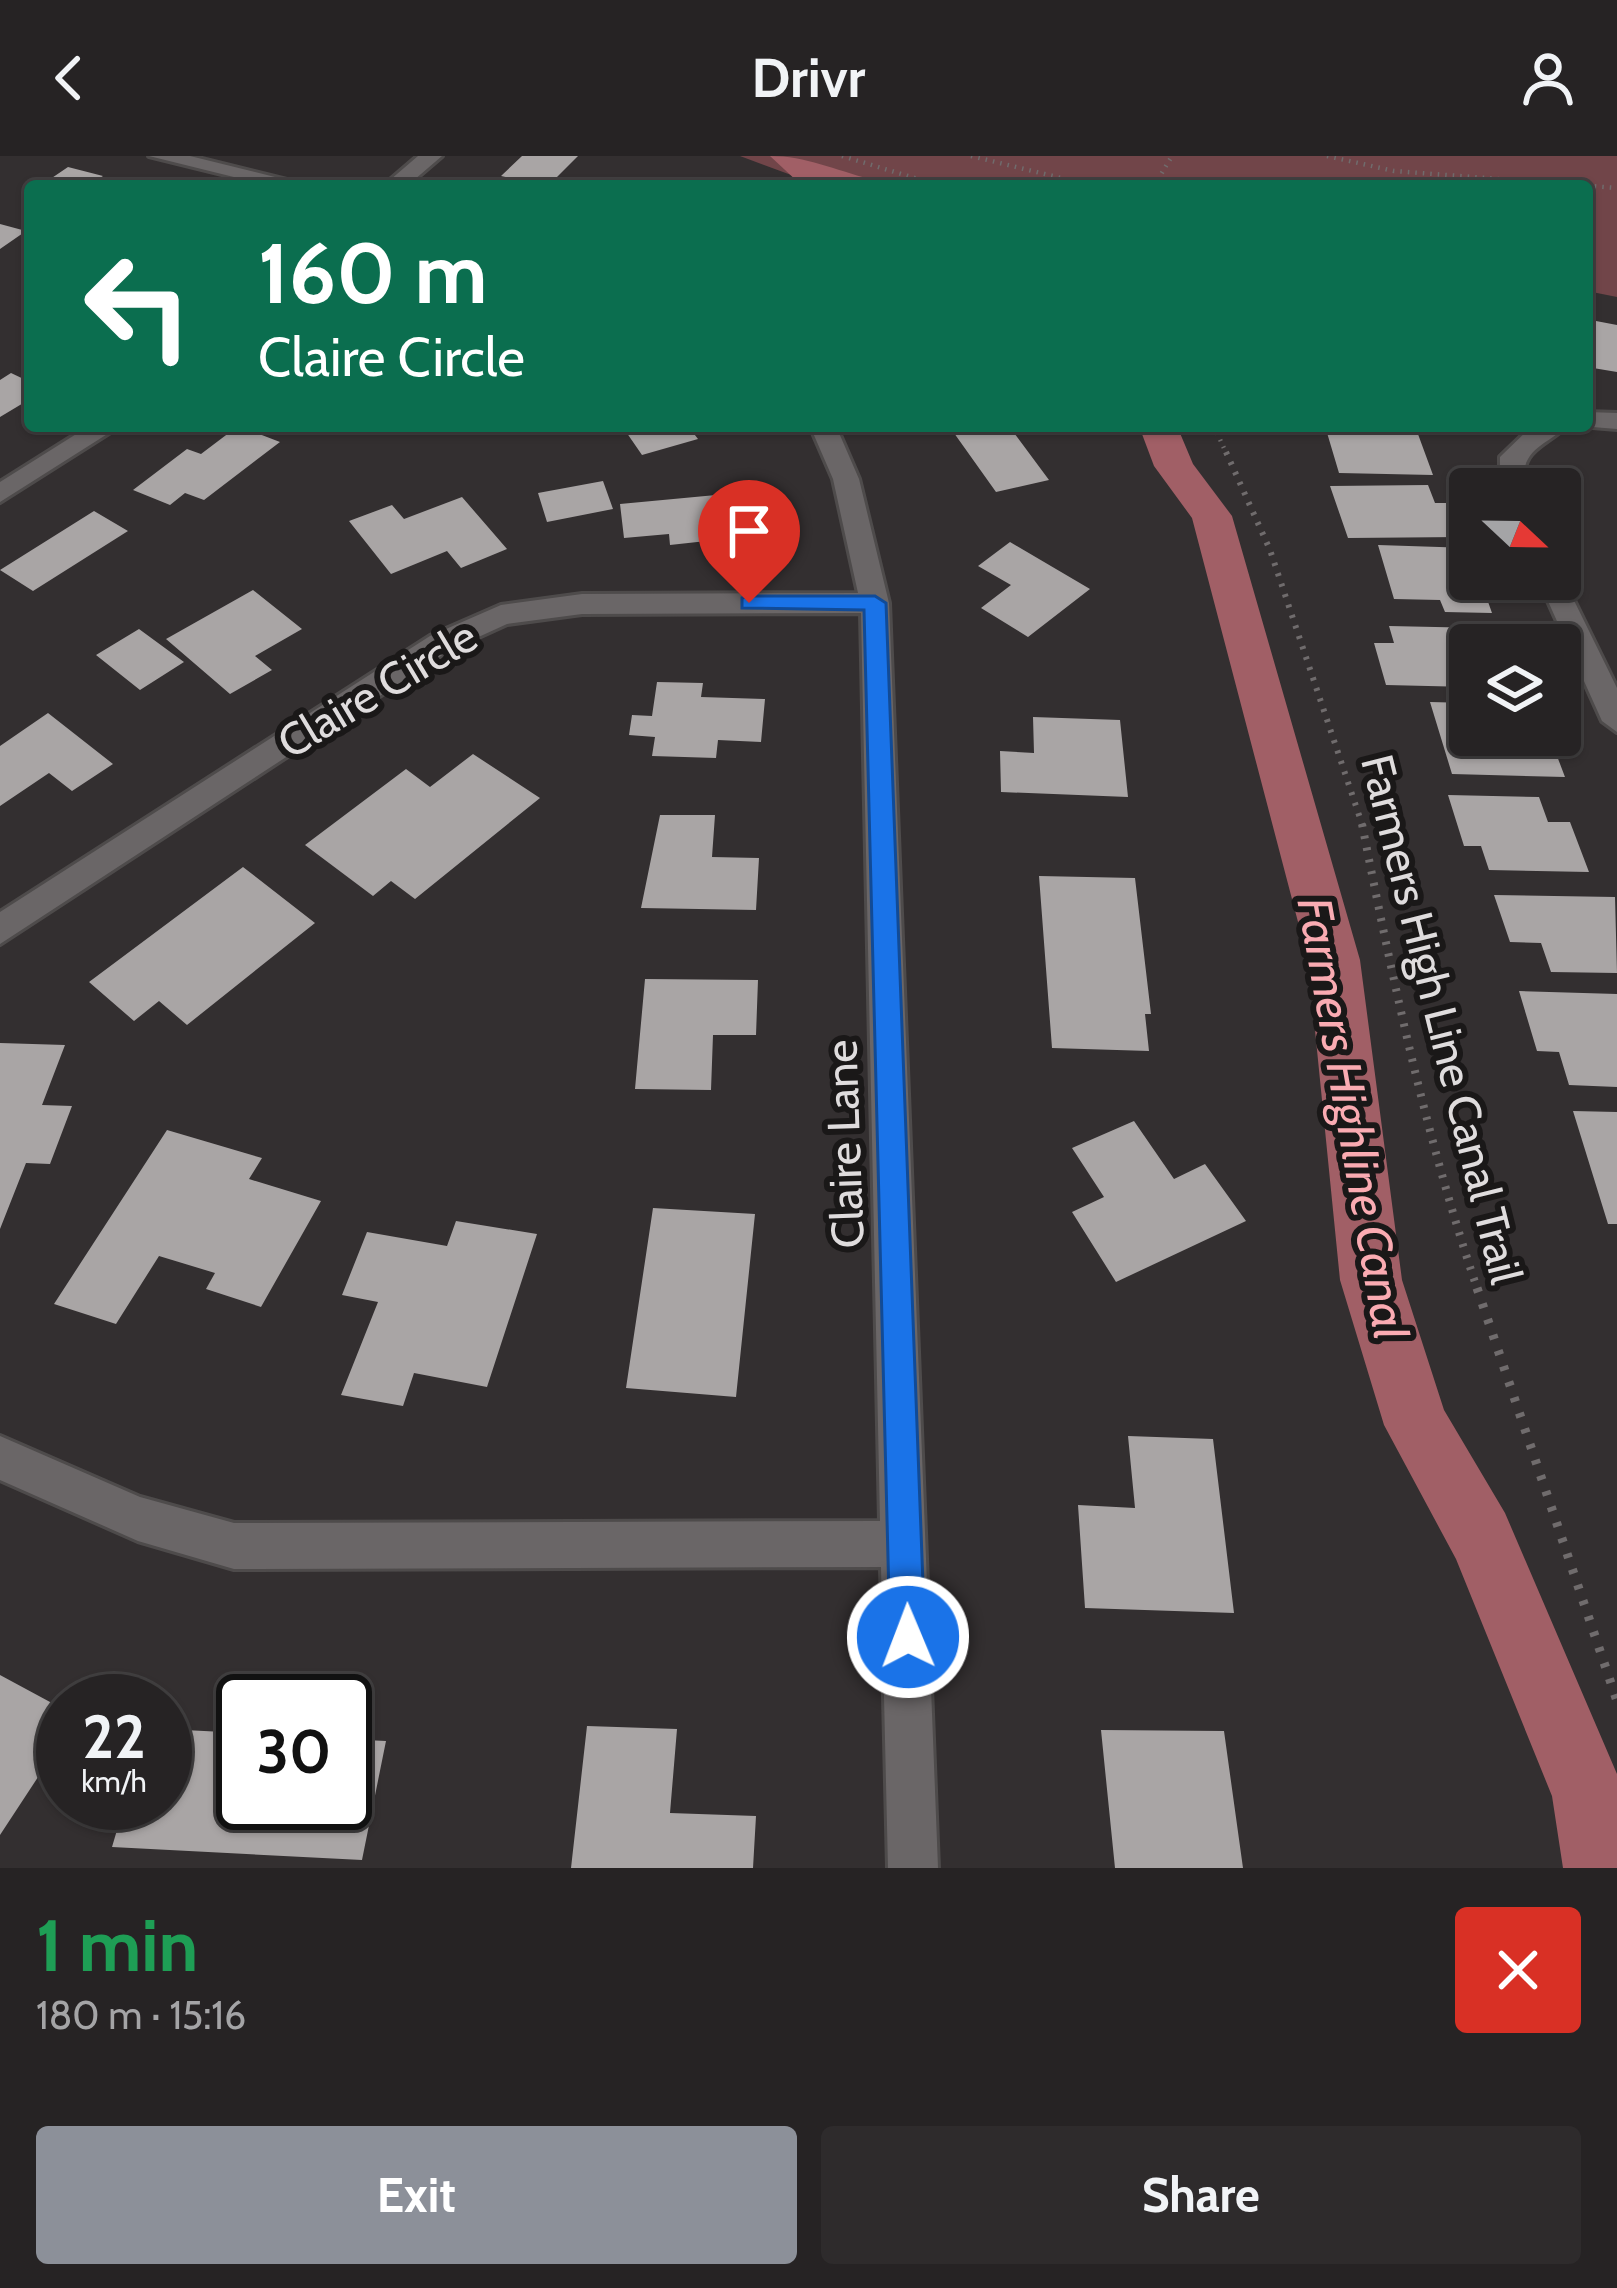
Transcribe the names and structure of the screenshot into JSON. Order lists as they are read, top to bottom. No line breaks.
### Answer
{"streets":{"street":["Claire Circle","Claire Lane"],"path":["Farmers High Line Canal Trail"]},"crossings":[["Claire Circle","Claire Lane"]],"water":["Farmers Highline Canal"],"north":"right","page":{"header":"Drivr","turn":["160 m","Claire Circle"],"speed":"22 km/h","limit":"30","heading":["1 min","180 m · 15:16"],"buttons":["Exit","Share"]}}
